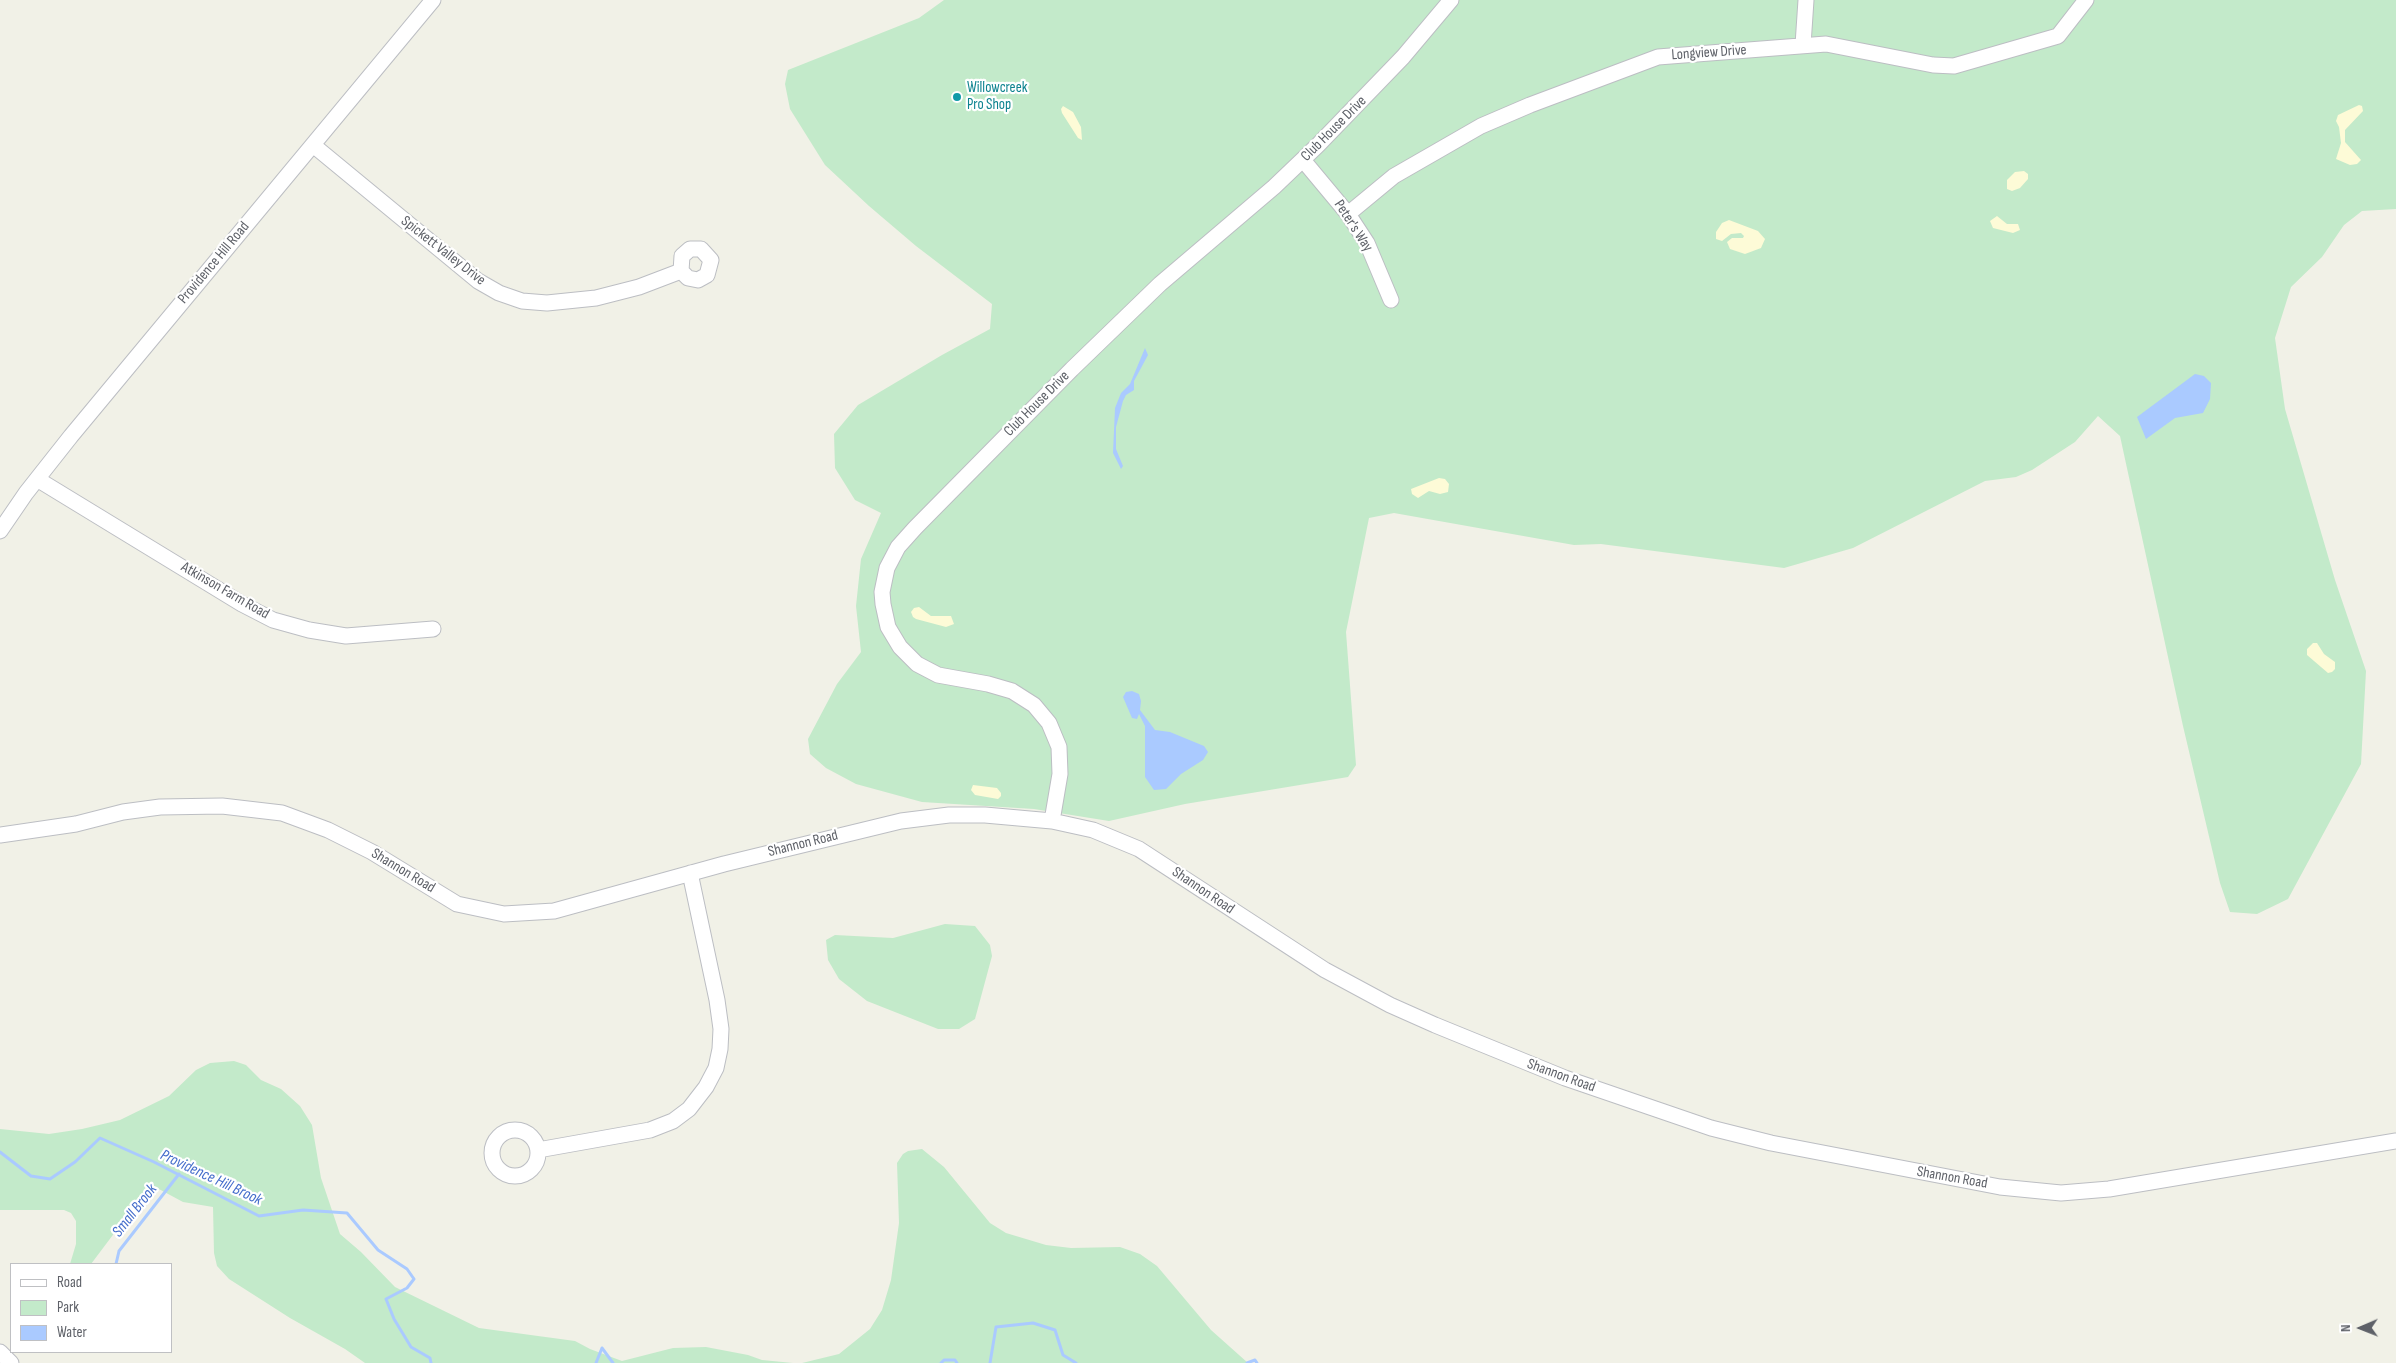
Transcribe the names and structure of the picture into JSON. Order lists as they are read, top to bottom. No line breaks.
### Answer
{"streets":{"street":["Longview Drive","Club House Drive","Peter's Way","Spickett Valley Drive","Providence Hill Road","Atkinson Farm Road","Shannon Road"]},"crossings":[["Longview Drive","Peter's Way"],["Club House Drive","Peter's Way"],["Club House Drive","Shannon Road"],["Spickett Valley Drive","Providence Hill Road"],["Providence Hill Road","Atkinson Farm Road"]],"water":["Providence Hill Brook","Small Brook"],"places":["Willowcreek Pro Shop"],"legend":["Road","Park","Water"],"north":"left"}
